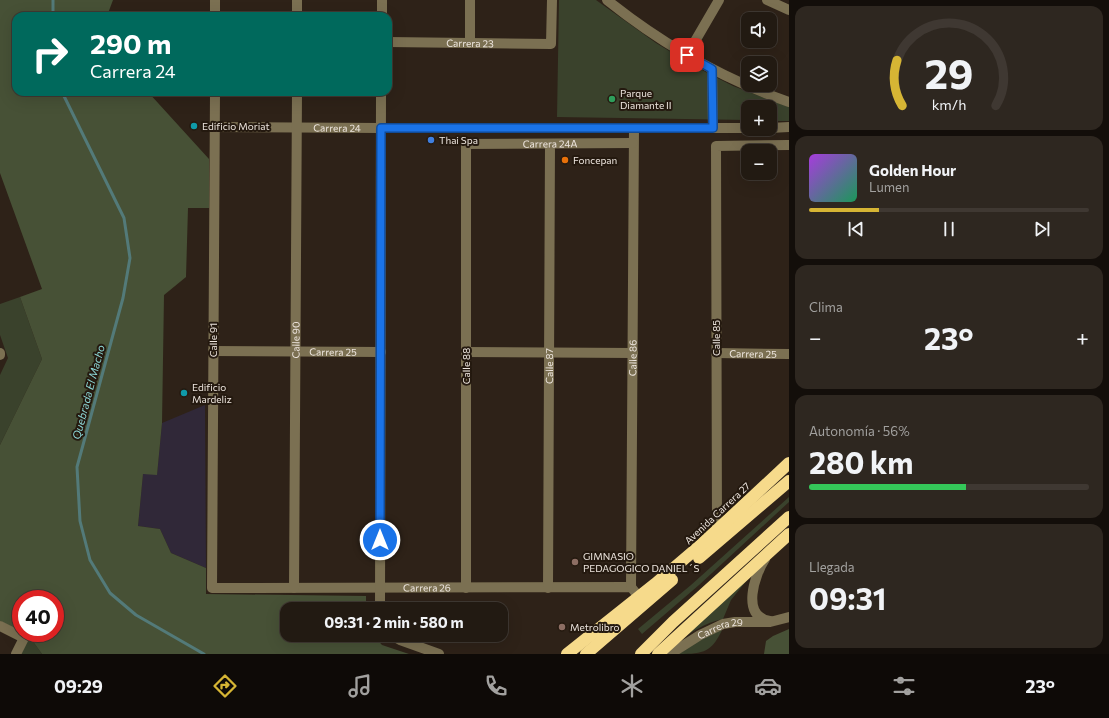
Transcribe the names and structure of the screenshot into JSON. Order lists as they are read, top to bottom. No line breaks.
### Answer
{"streets":{"highway":["Avenida Carrera 27"],"street":["Carrera 23","Carrera 24","Carrera 24A","Calle 85","Calle 91","Calle 90","Carrera 25","Calle 86","Calle 88","Calle 87","Carrera 26","Carrera 29"]},"crossings":[["Carrera 24","Calle 91"],["Carrera 24","Calle 90"],["Carrera 24","Calle 86"],["Carrera 24A","Calle 86"],["Carrera 24A","Calle 88"],["Carrera 24A","Calle 87"],["Calle 85","Carrera 25"],["Calle 85","Avenida Carrera 27"],["Calle 91","Carrera 25"],["Calle 91","Carrera 26"],["Calle 90","Carrera 25"],["Calle 90","Carrera 26"],["Calle 86","Carrera 26"],["Calle 88","Carrera 26"],["Calle 87","Carrera 26"]],"water":["Quebrada El Macho"],"places":["Parque Diamante II","Edificio Moriat","Thai Spa","Foncepan","Edificio Mardeliz","GIMNASIO PEDAGOGICO DANIEL´S","Metrolibro"],"page":{"map_buttons":["+","−"],"turn":["290 m","Carrera 24"],"song":["Golden Hour","Lumen"],"tile":["Clima",["Autonomía · 56%","280 km"],["Llegada","09:31"]],"heat":["−","23°","+"],"limit":"40","trip":"09:31 · 2 min · 580 m","tabs":["09:29","23°"],"gauge":["29","km/h"]}}
